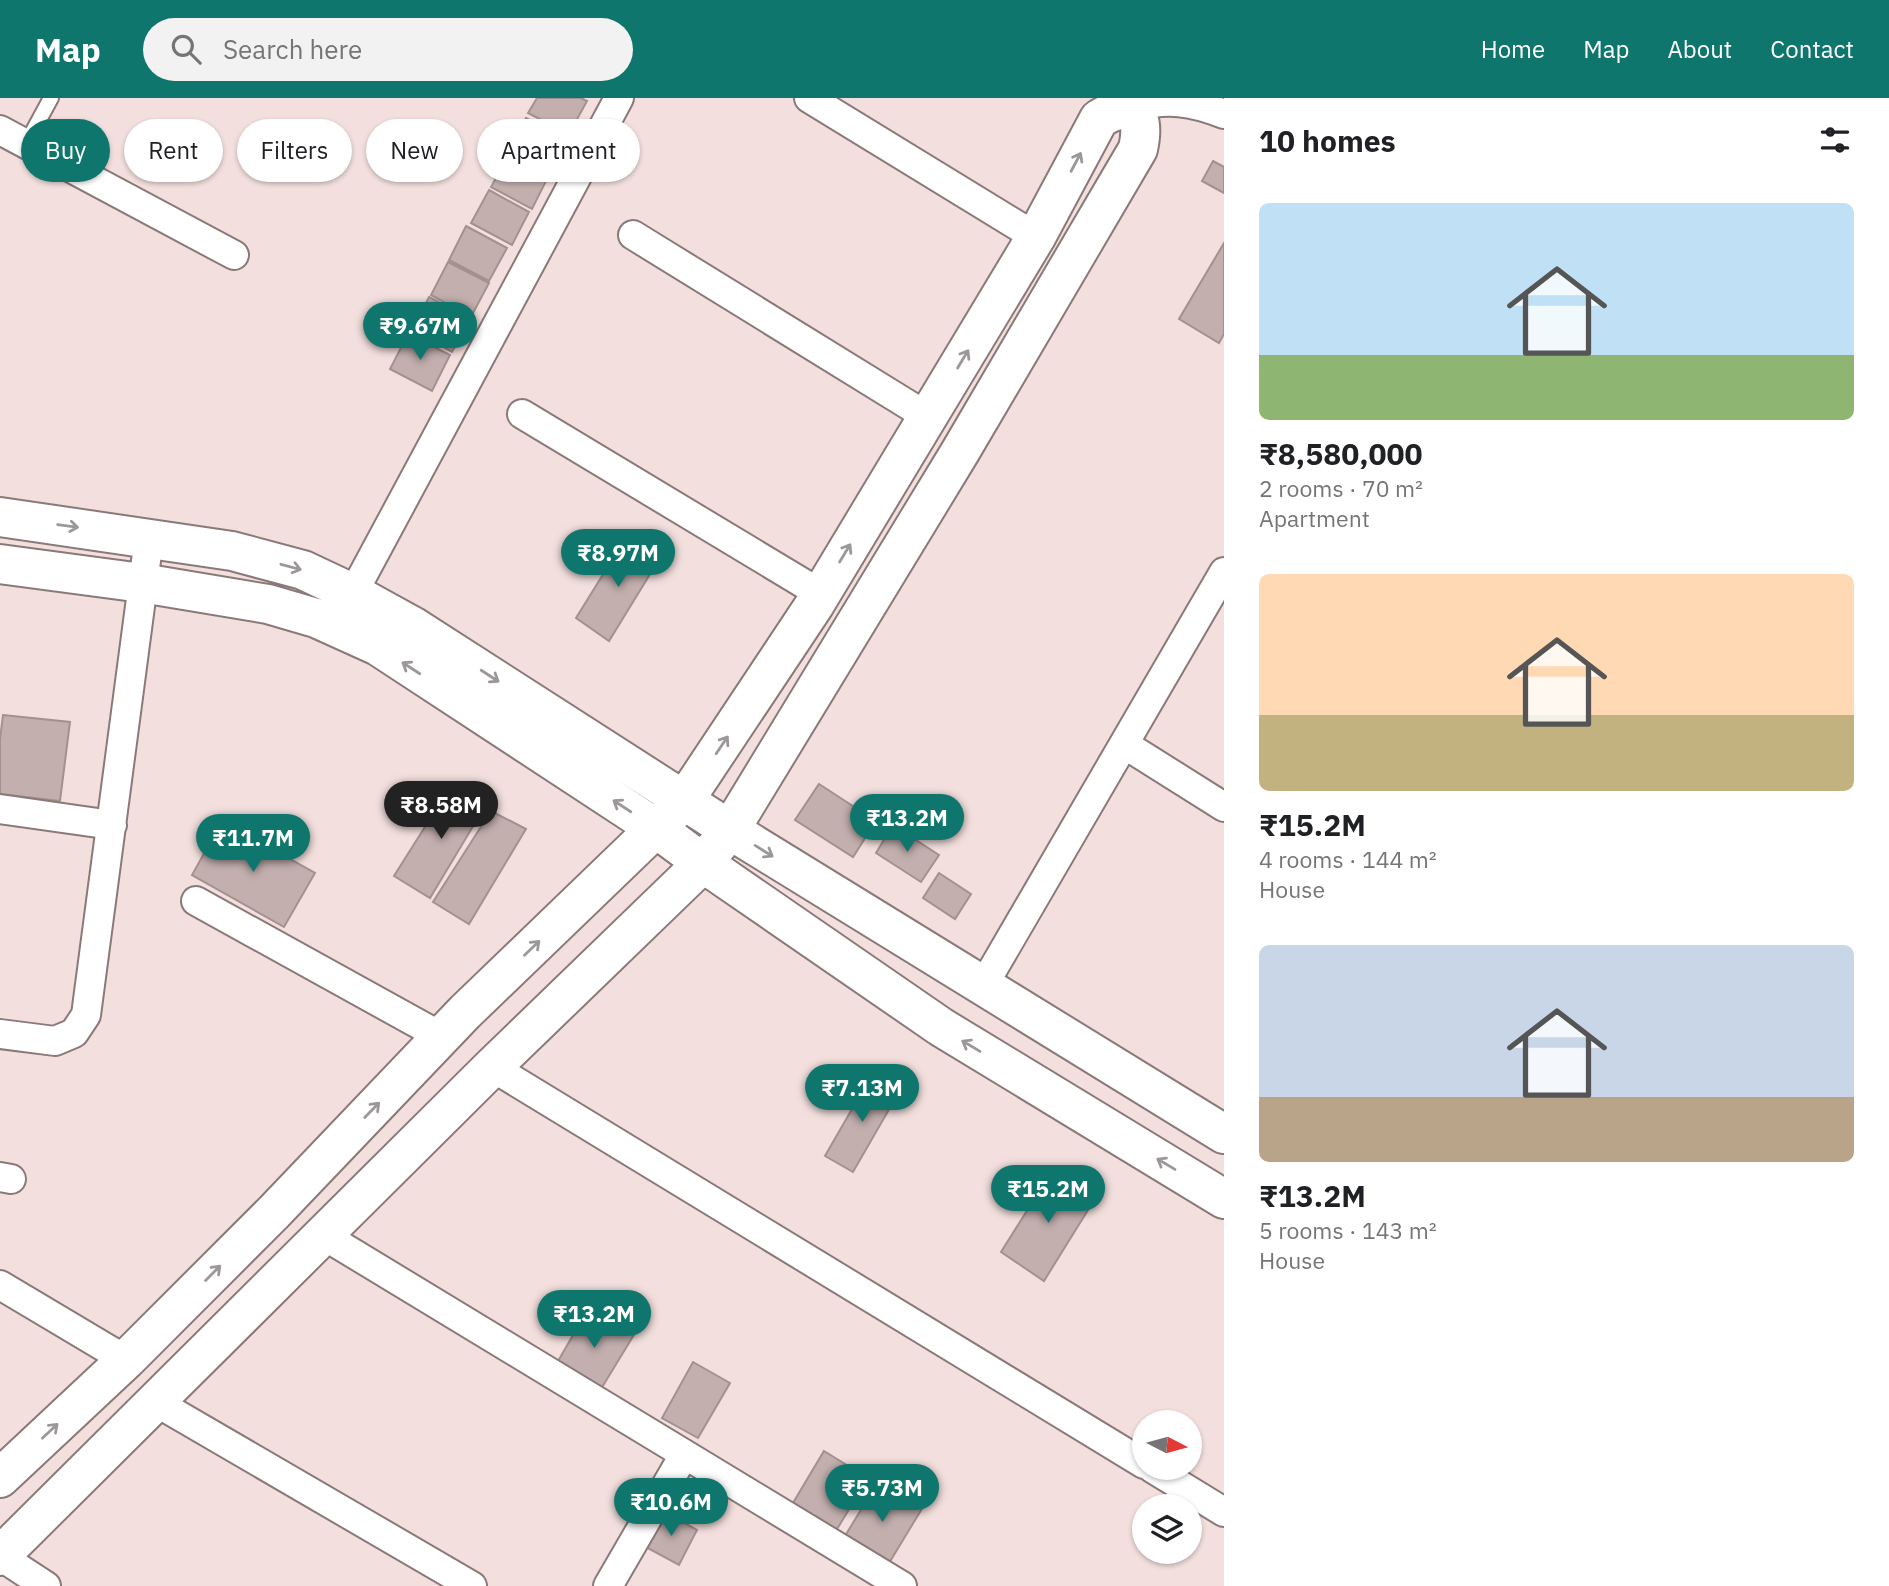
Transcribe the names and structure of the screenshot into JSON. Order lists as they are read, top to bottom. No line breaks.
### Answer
{"north":"right","page":{"header":"Map","search":"Search here","nav":["Home","Map","About","Contact"],"heading":"10 homes","chip":["Buy","Rent","Filters","New","Apartment"],"list":[{"name":"₹8,580,000","note":"2 rooms · 70 m² · Apartment"},{"name":"₹15.2M","note":"4 rooms · 144 m² · House"},{"name":"₹13.2M","note":"5 rooms · 143 m² · House"}],"price":["₹9.67M","₹8.97M","₹8.58M","₹13.2M","₹11.7M","₹7.13M","₹15.2M","₹13.2M","₹5.73M","₹10.6M"]}}
